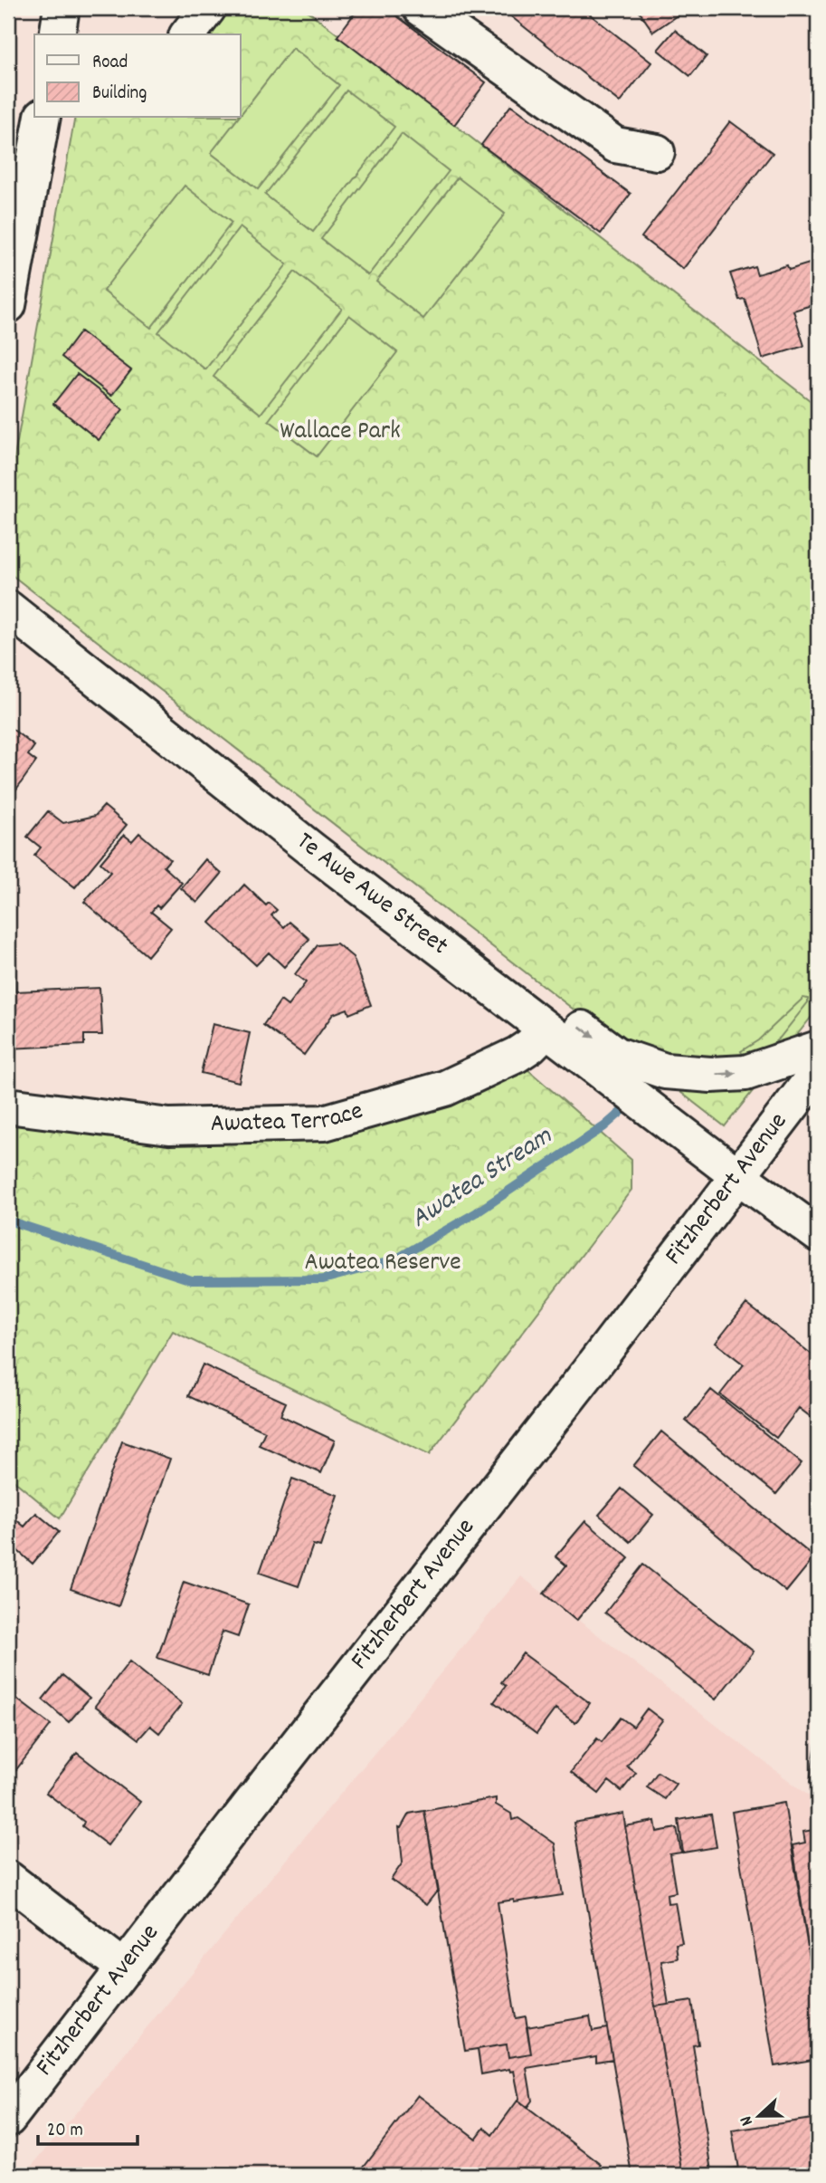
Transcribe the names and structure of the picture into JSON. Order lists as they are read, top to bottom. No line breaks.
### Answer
{"streets":{"main road":["Te Awe Awe Street","Awatea Terrace","Fitzherbert Avenue"]},"crossings":[["Te Awe Awe Street","Awatea Terrace"],["Te Awe Awe Street","Fitzherbert Avenue"]],"water":["Awatea Stream"],"parks":["Wallace Park","Awatea Reserve"],"legend":["Road","Building"],"scale_bar":"20 m","north":"left"}
